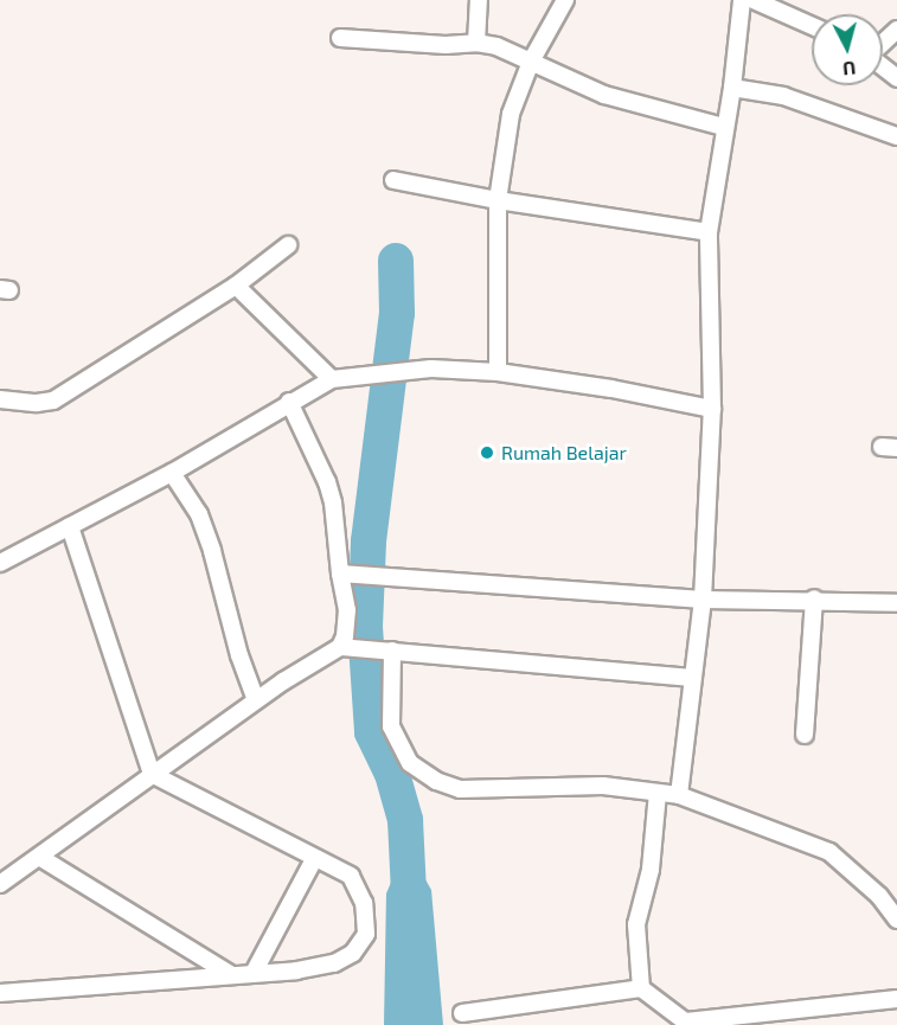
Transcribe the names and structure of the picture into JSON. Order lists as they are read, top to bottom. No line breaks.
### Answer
{"places":["Rumah Belajar"],"north":"bottom"}
